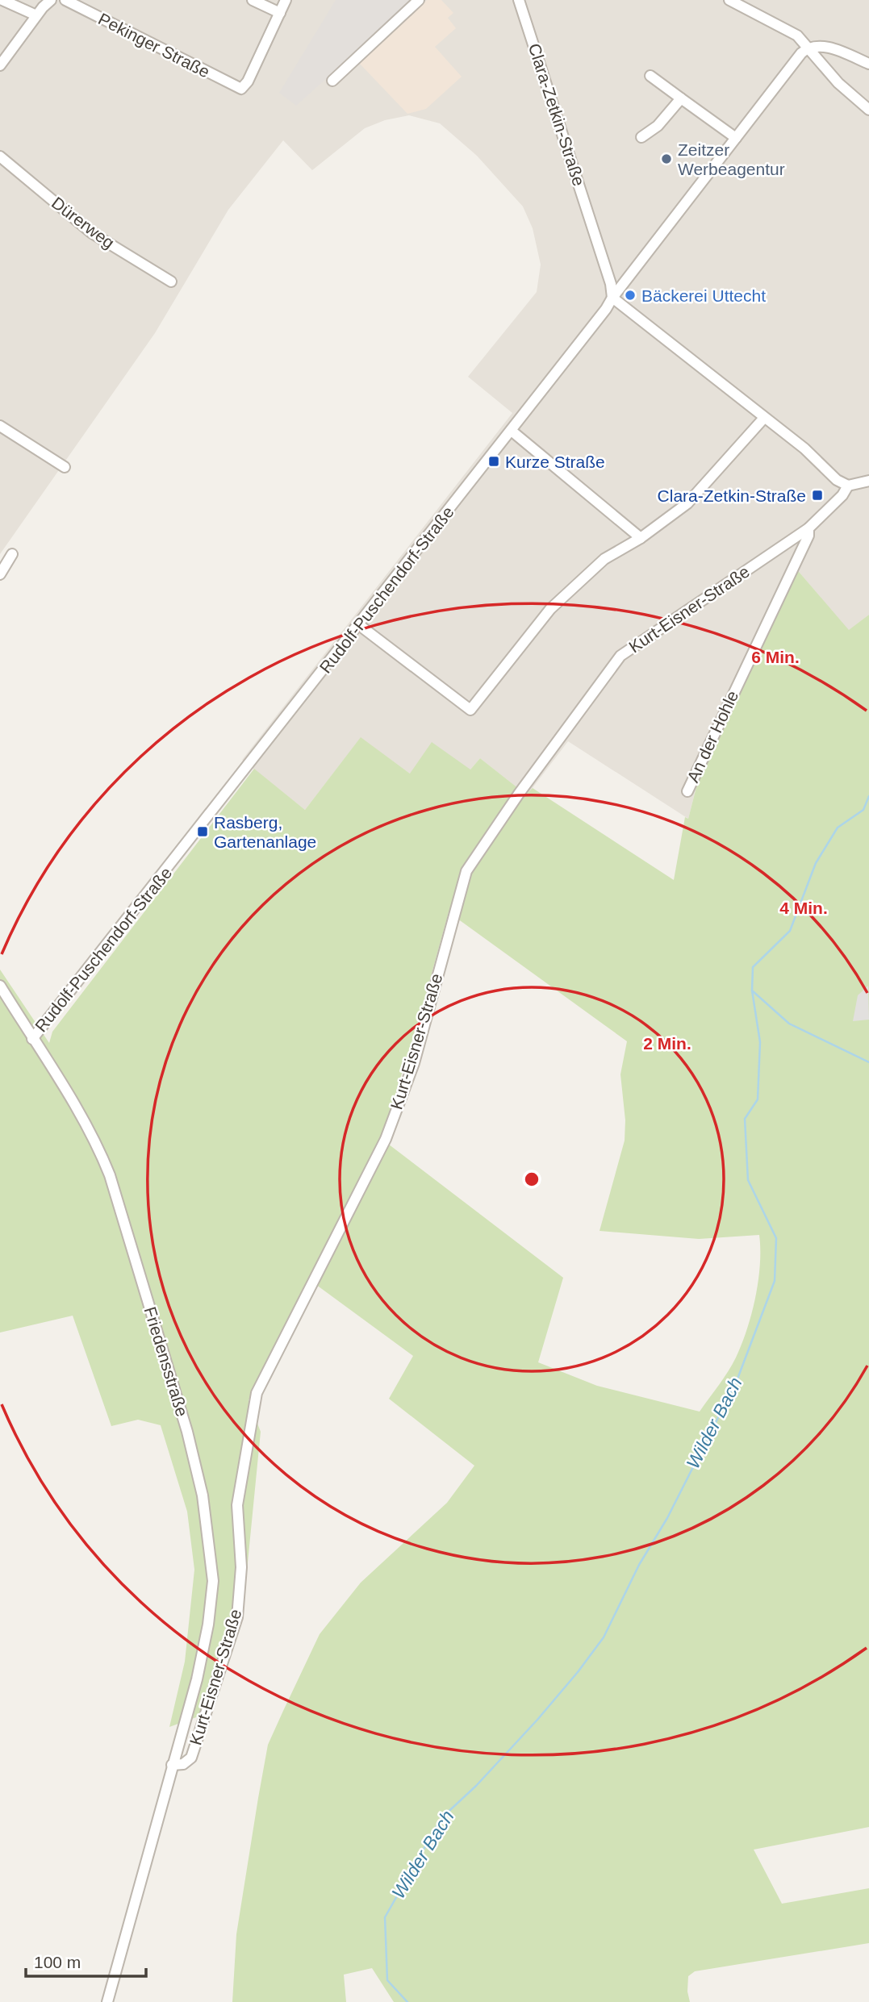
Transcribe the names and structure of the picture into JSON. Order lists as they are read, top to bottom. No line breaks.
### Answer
{"streets":{"street":["Pekinger Straße","Clara-Zetkin-Straße","Dürerweg","Rudolf-Puschendorf-Straße","Kurt-Eisner-Straße","An der Hohle","Friedensstraße"]},"crossings":[["Clara-Zetkin-Straße","Rudolf-Puschendorf-Straße"],["Rudolf-Puschendorf-Straße","Friedensstraße"],["Kurt-Eisner-Straße","An der Hohle"],["Kurt-Eisner-Straße","Friedensstraße"]],"water":["Wilder Bach"],"places":{"other":["Zeitzer Werbeagentur","Bäckerei Uttecht"],"transit":["Kurze Straße","Clara-Zetkin-Straße","Rasberg, Gartenanlage"]},"scale_bar":"100 m","rings":["6 Min.","4 Min.","2 Min."]}
